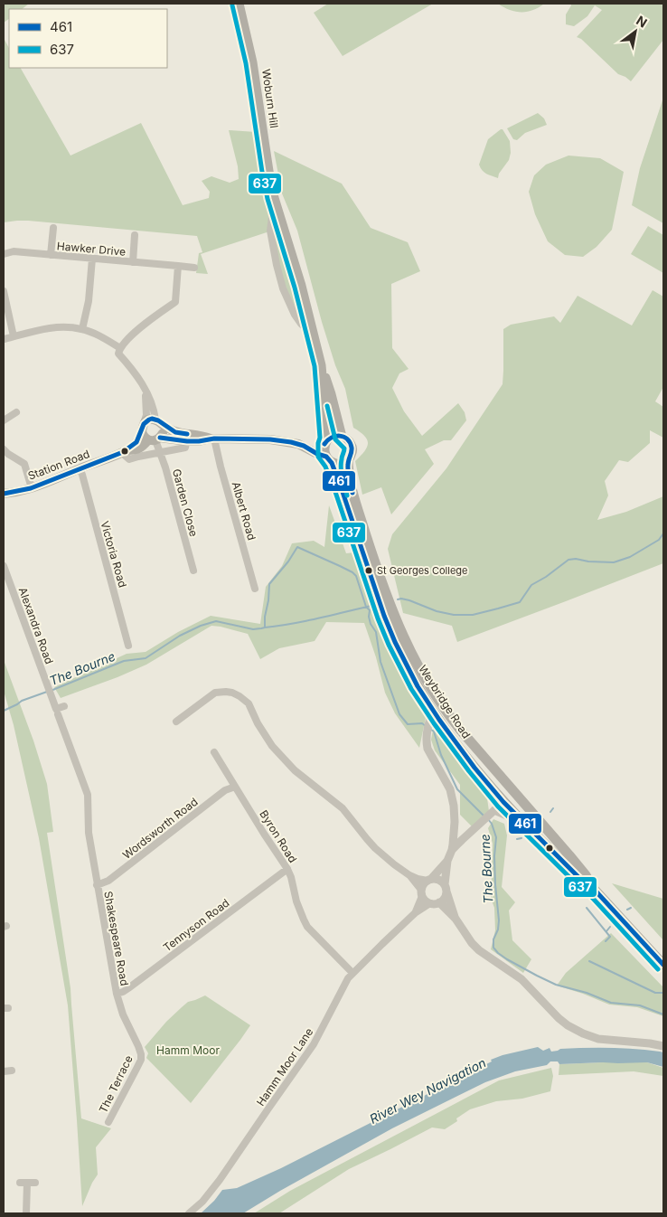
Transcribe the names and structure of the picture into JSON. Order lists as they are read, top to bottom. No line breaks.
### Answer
{"streets":{"main road":["Woburn Hill","Station Road","Weybridge Road"],"street":["Hawker Drive","Garden Close","Albert Road","Victoria Road","Alexandra Road","Wordsworth Road","Byron Road","Tennyson Road","Shakespeare Road","Hamm Moor Lane","The Terrace"]},"crossings":[["Woburn Hill","Weybridge Road"],["Station Road","Garden Close"],["Station Road","Victoria Road"],["Wordsworth Road","Byron Road"],["Wordsworth Road","Shakespeare Road"],["Byron Road","Tennyson Road"],["Byron Road","Hamm Moor Lane"],["Tennyson Road","Shakespeare Road"],["Shakespeare Road","The Terrace"]],"water":["The Bourne","River Wey Navigation"],"parks":["Hamm Moor"],"places":["St Georges College"],"lines":["transit line 637","transit line 461"],"legend":["461","637"],"north":"top right"}
